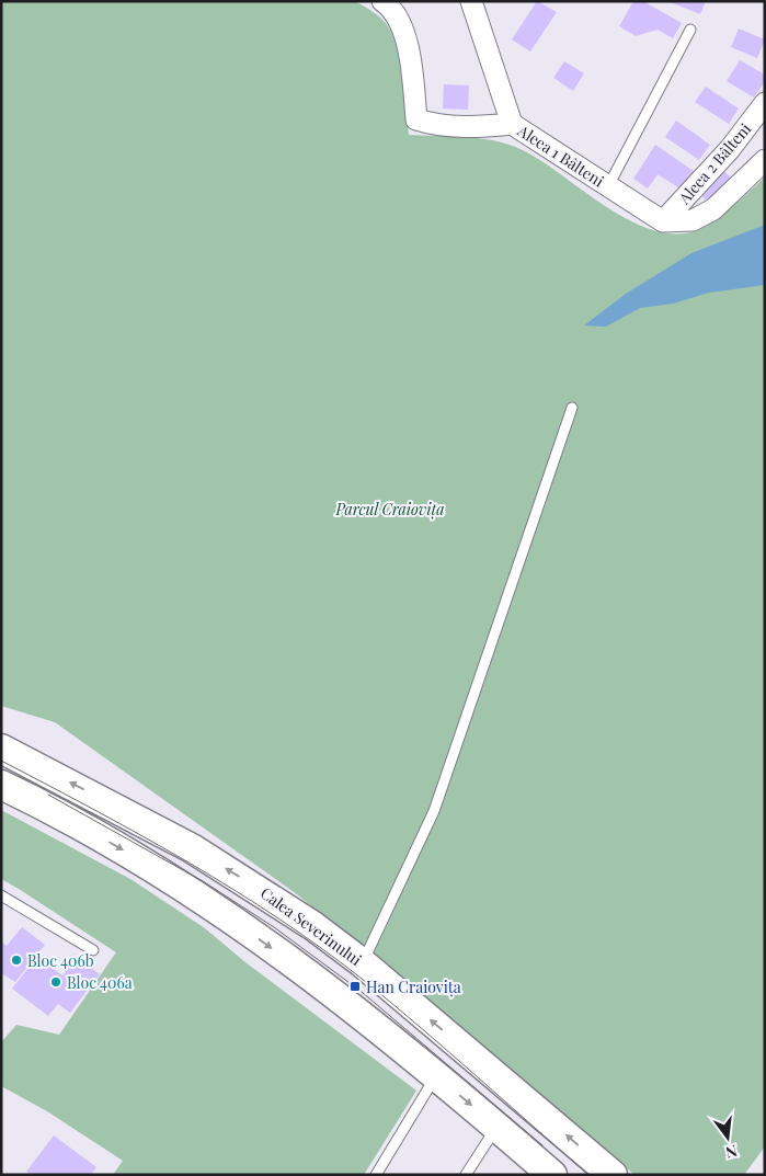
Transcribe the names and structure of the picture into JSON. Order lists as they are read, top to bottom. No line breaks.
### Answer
{"streets":{"main road":["Calea Severinului"],"street":["Aleea 1 Bâlteni","Aleea 2 Bâlteni"]},"crossings":[["Aleea 1 Bâlteni","Aleea 2 Bâlteni"]],"parks":["Parcul Craiovița"],"places":{"other":["Bloc 406b","Bloc 406a"],"transit":["Han Craiovița"]},"north":"bottom"}
